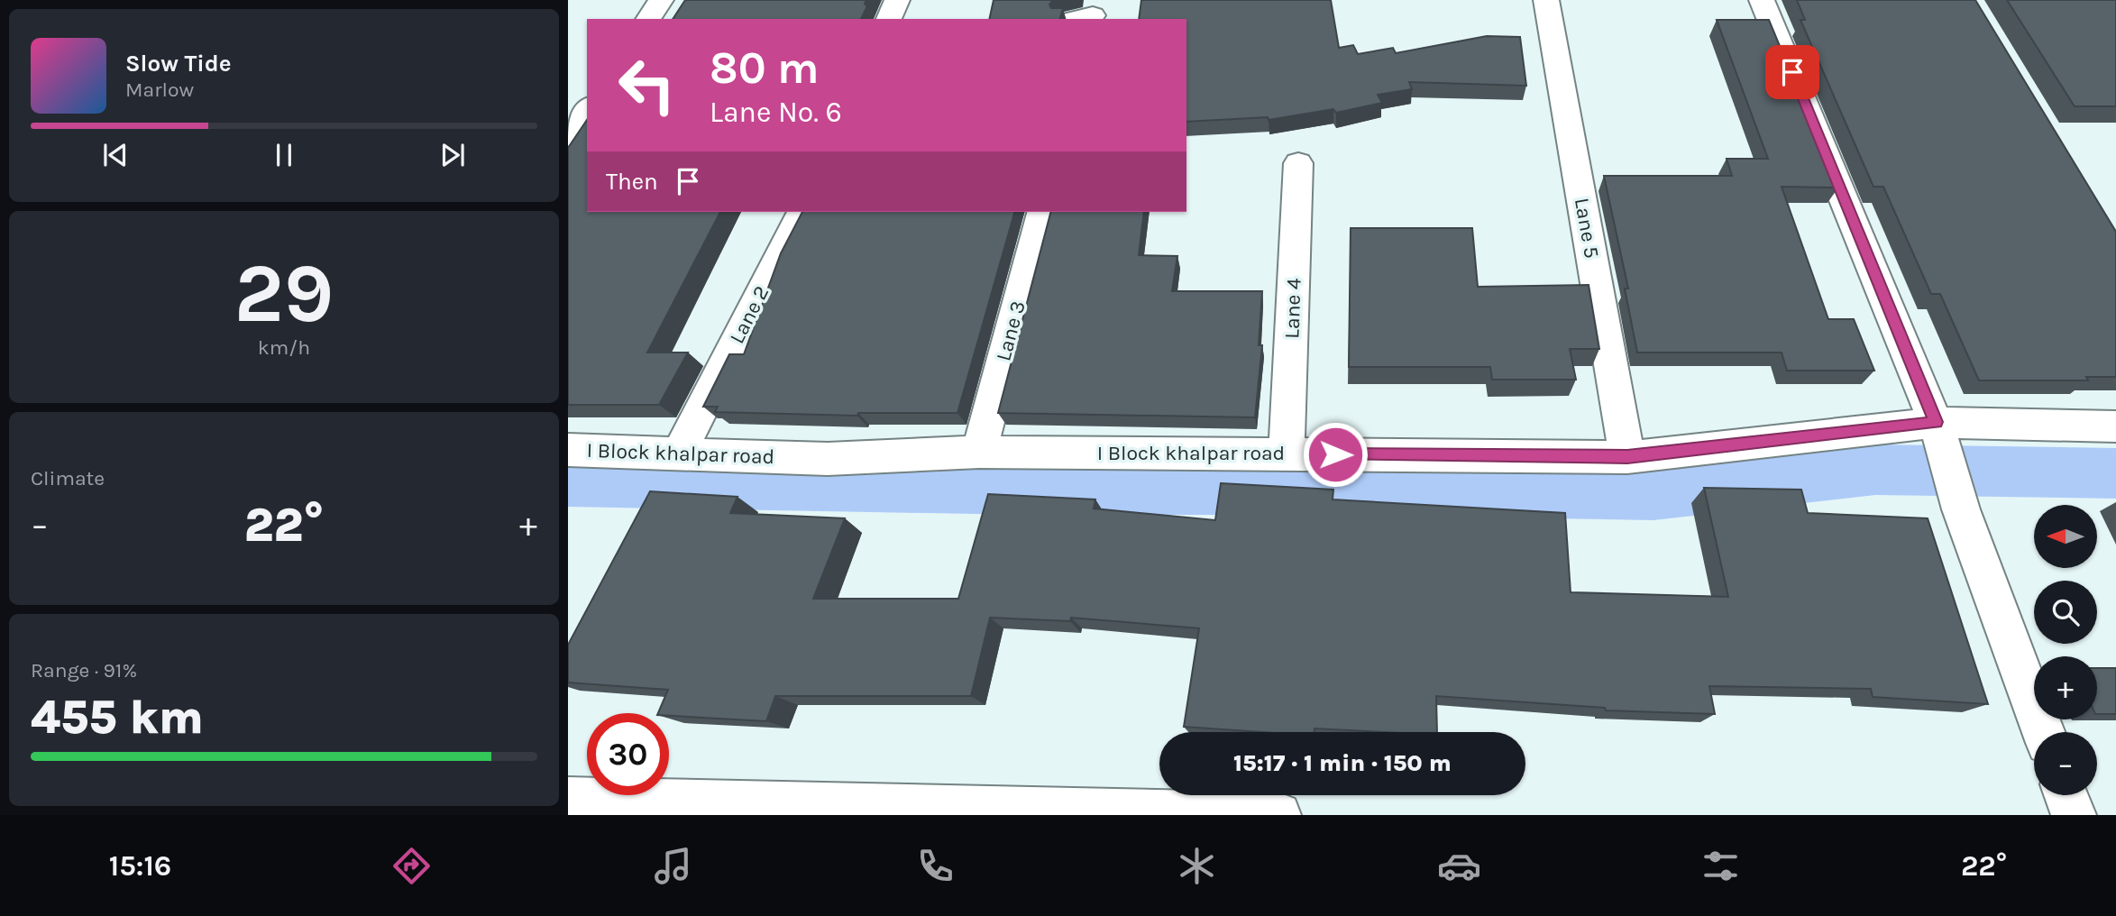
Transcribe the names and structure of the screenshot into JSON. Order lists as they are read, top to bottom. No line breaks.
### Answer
{"streets":{"street":["Lane 5","Lane 4","Lane 2","Lane 3","I Block khalpar road"]},"crossings":[["Lane 5","I Block khalpar road"],["Lane 4","I Block khalpar road"],["Lane 2","I Block khalpar road"],["Lane 3","I Block khalpar road"]],"north":"left","page":{"turn":["80 m","Lane No. 6"],"song":["Slow Tide","Marlow"],"then":"Then","tile":[["29","km/h"],"Climate",["Range · 91%","455 km"]],"heat":["−","22°","+"],"map_buttons":["+","−"],"limit":"30","trip":"15:17 · 1 min · 150 m","tabs":["15:16","22°"]}}
